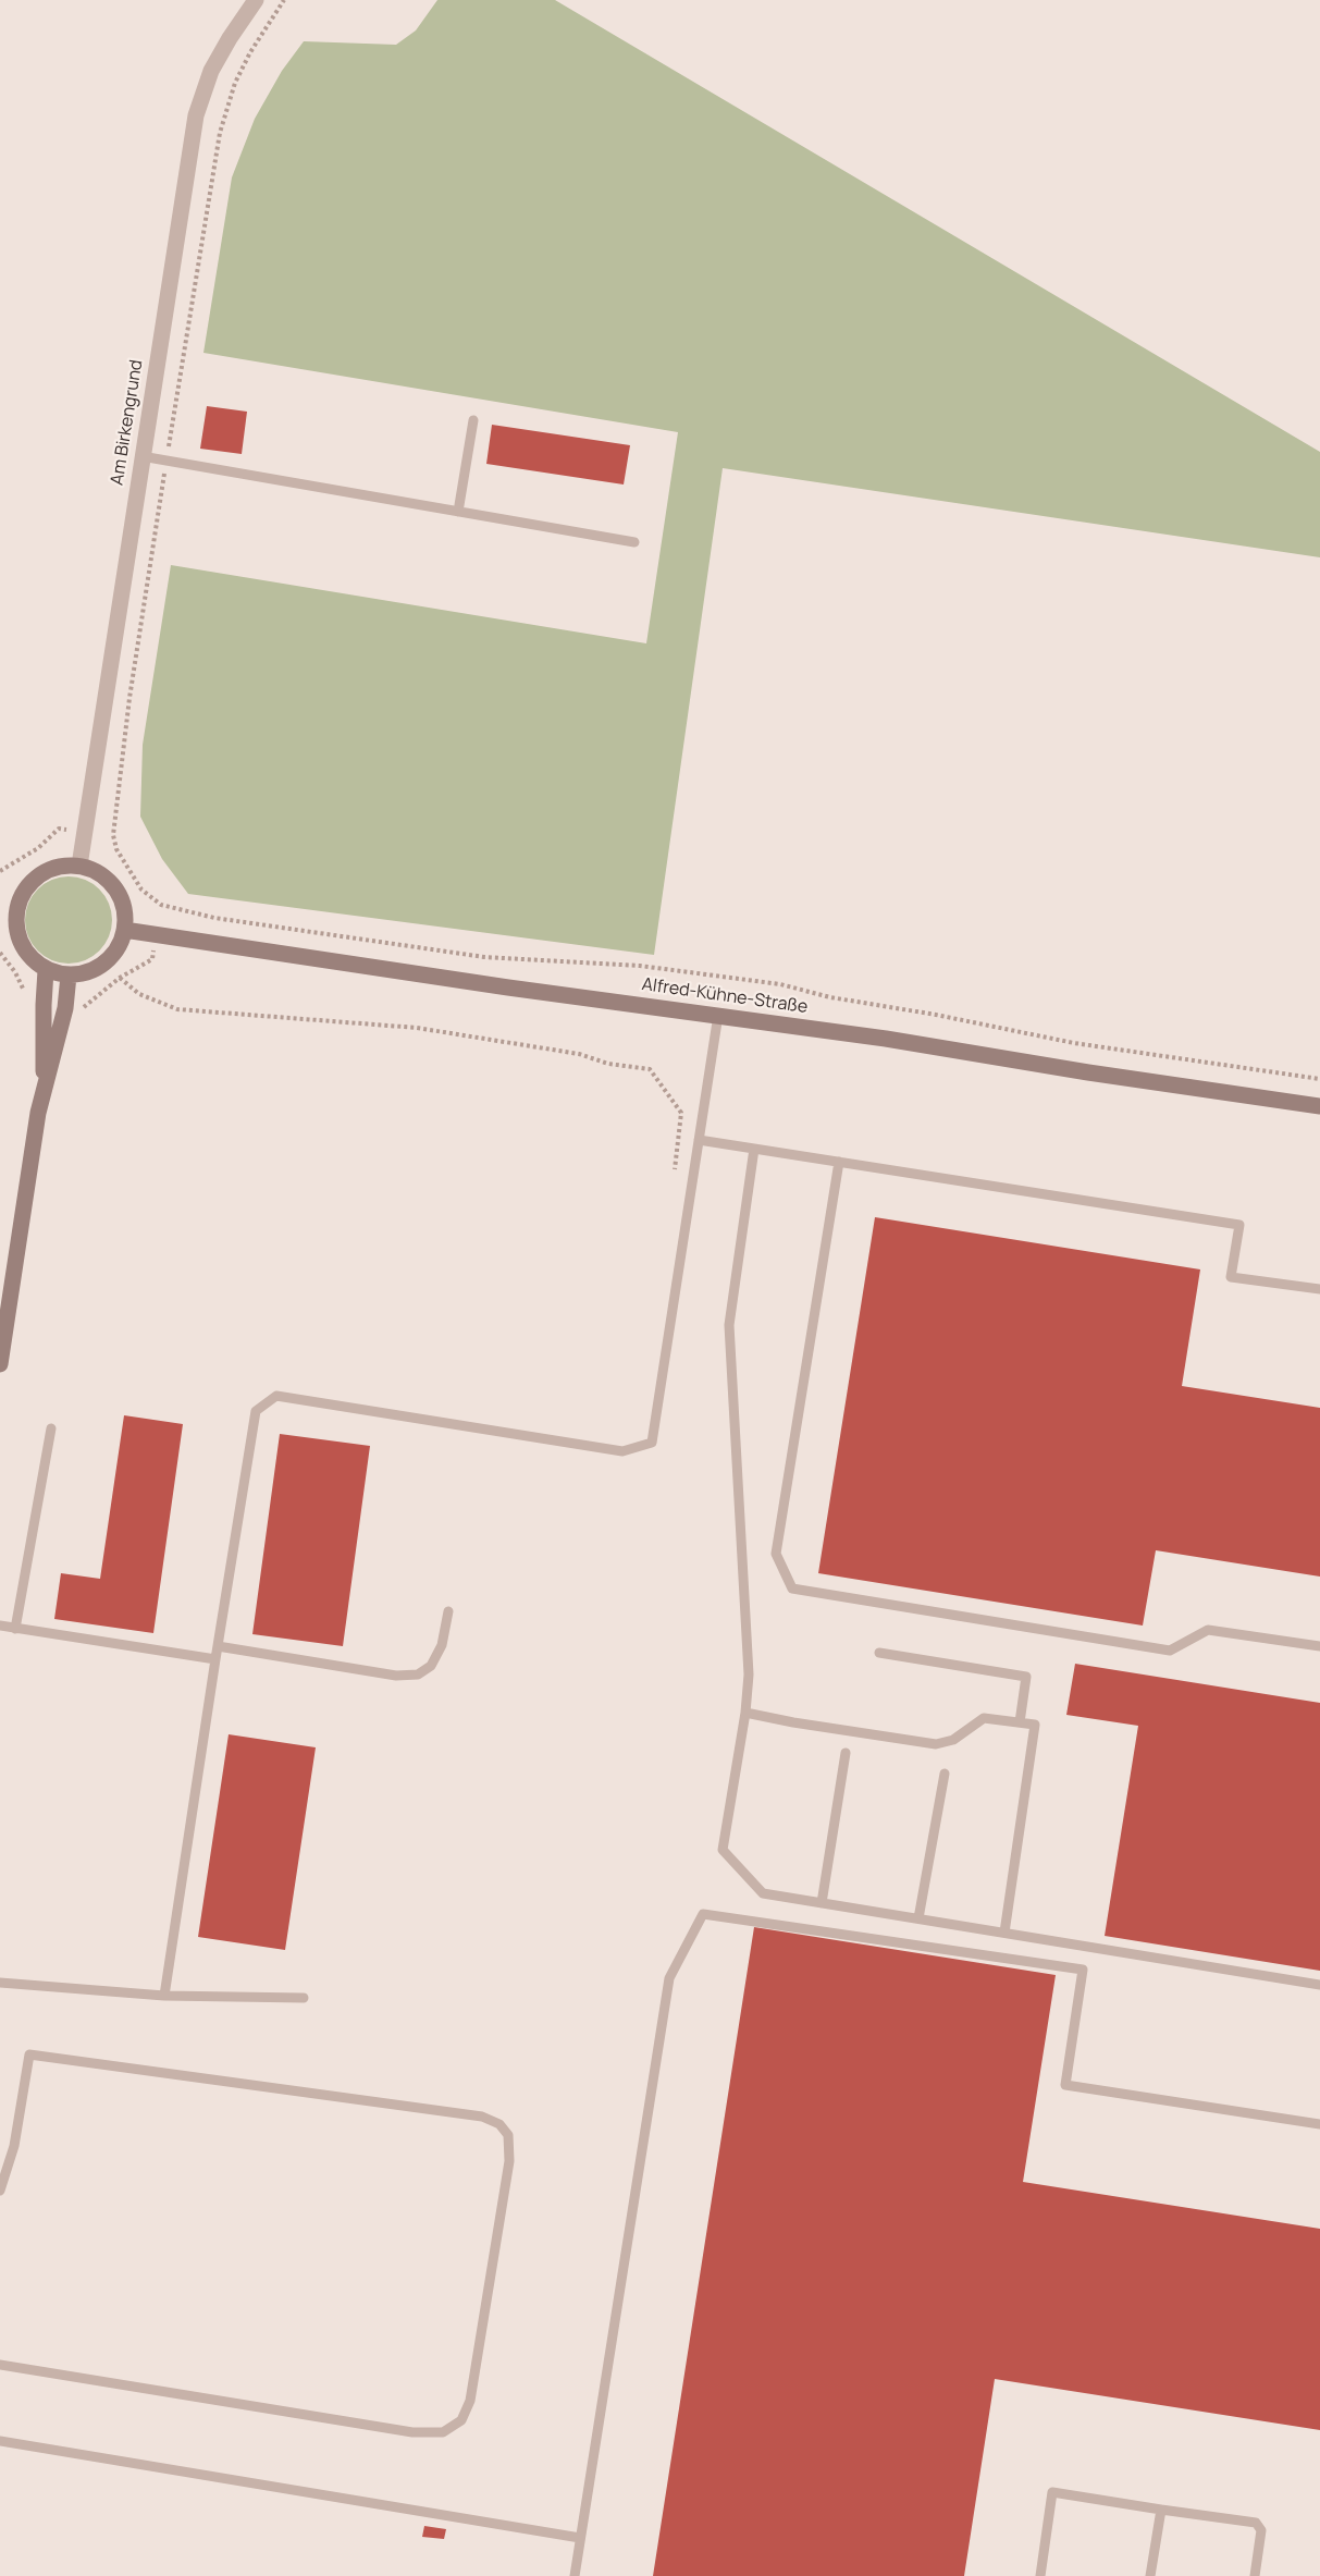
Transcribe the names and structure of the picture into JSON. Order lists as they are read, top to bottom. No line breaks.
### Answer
{"streets":{"main road":["Alfred-Kühne-Straße"],"street":["Am Birkengrund"]},"crossings":[["Am Birkengrund","Alfred-Kühne-Straße"]]}
